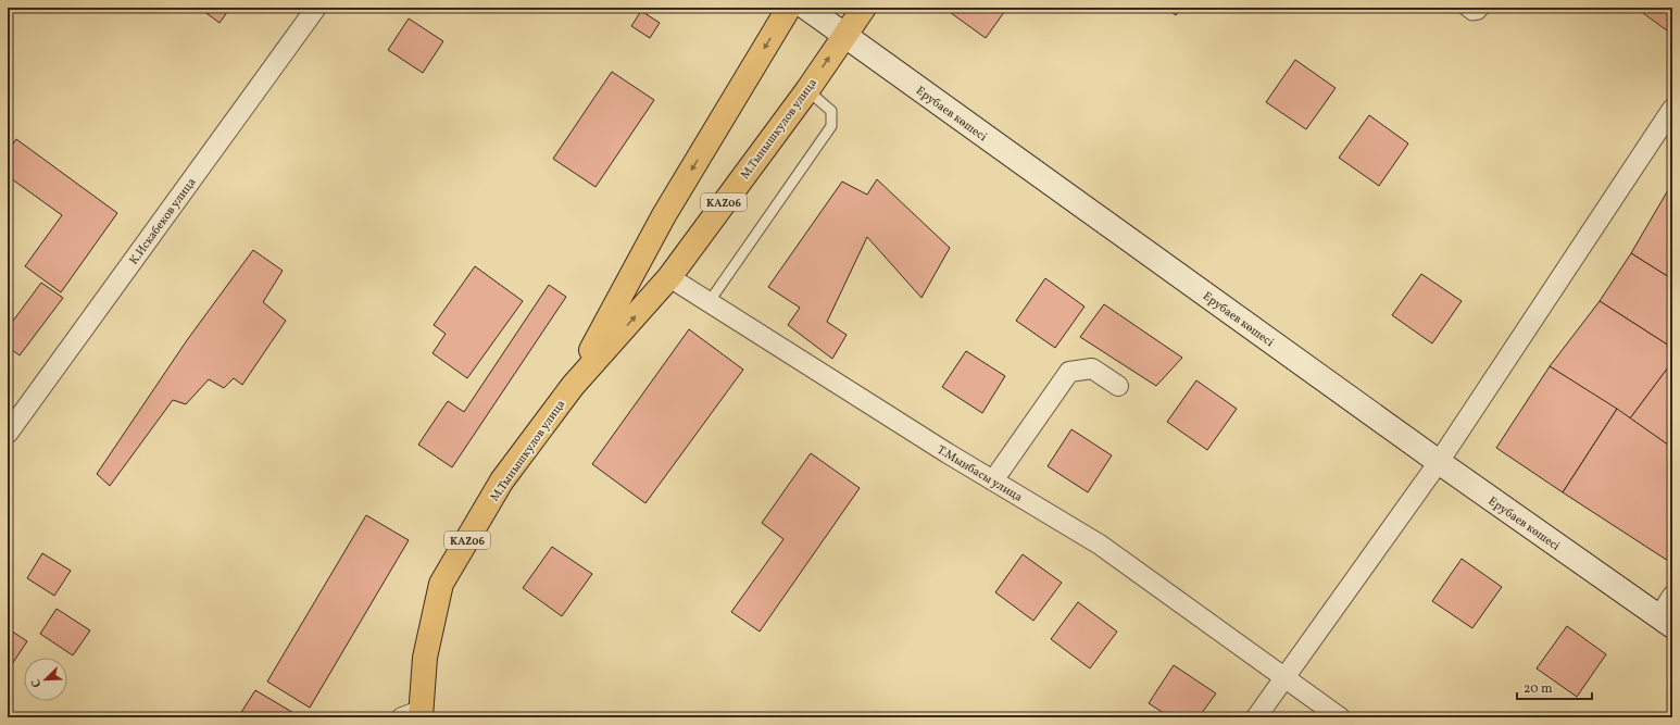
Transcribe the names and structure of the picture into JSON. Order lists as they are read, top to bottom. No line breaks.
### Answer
{"streets":{"main road":["Ерубаев көшесі","М.Тынышкулов улица","KАZ06"],"street":["К.Искабеков улица","Т.Мынбасы улица"]},"crossings":[["Ерубаев көшесі","М.Тынышкулов улица"],["М.Тынышкулов улица","Т.Мынбасы улица"]],"scale_bar":"20 m","north":"bottom left"}
